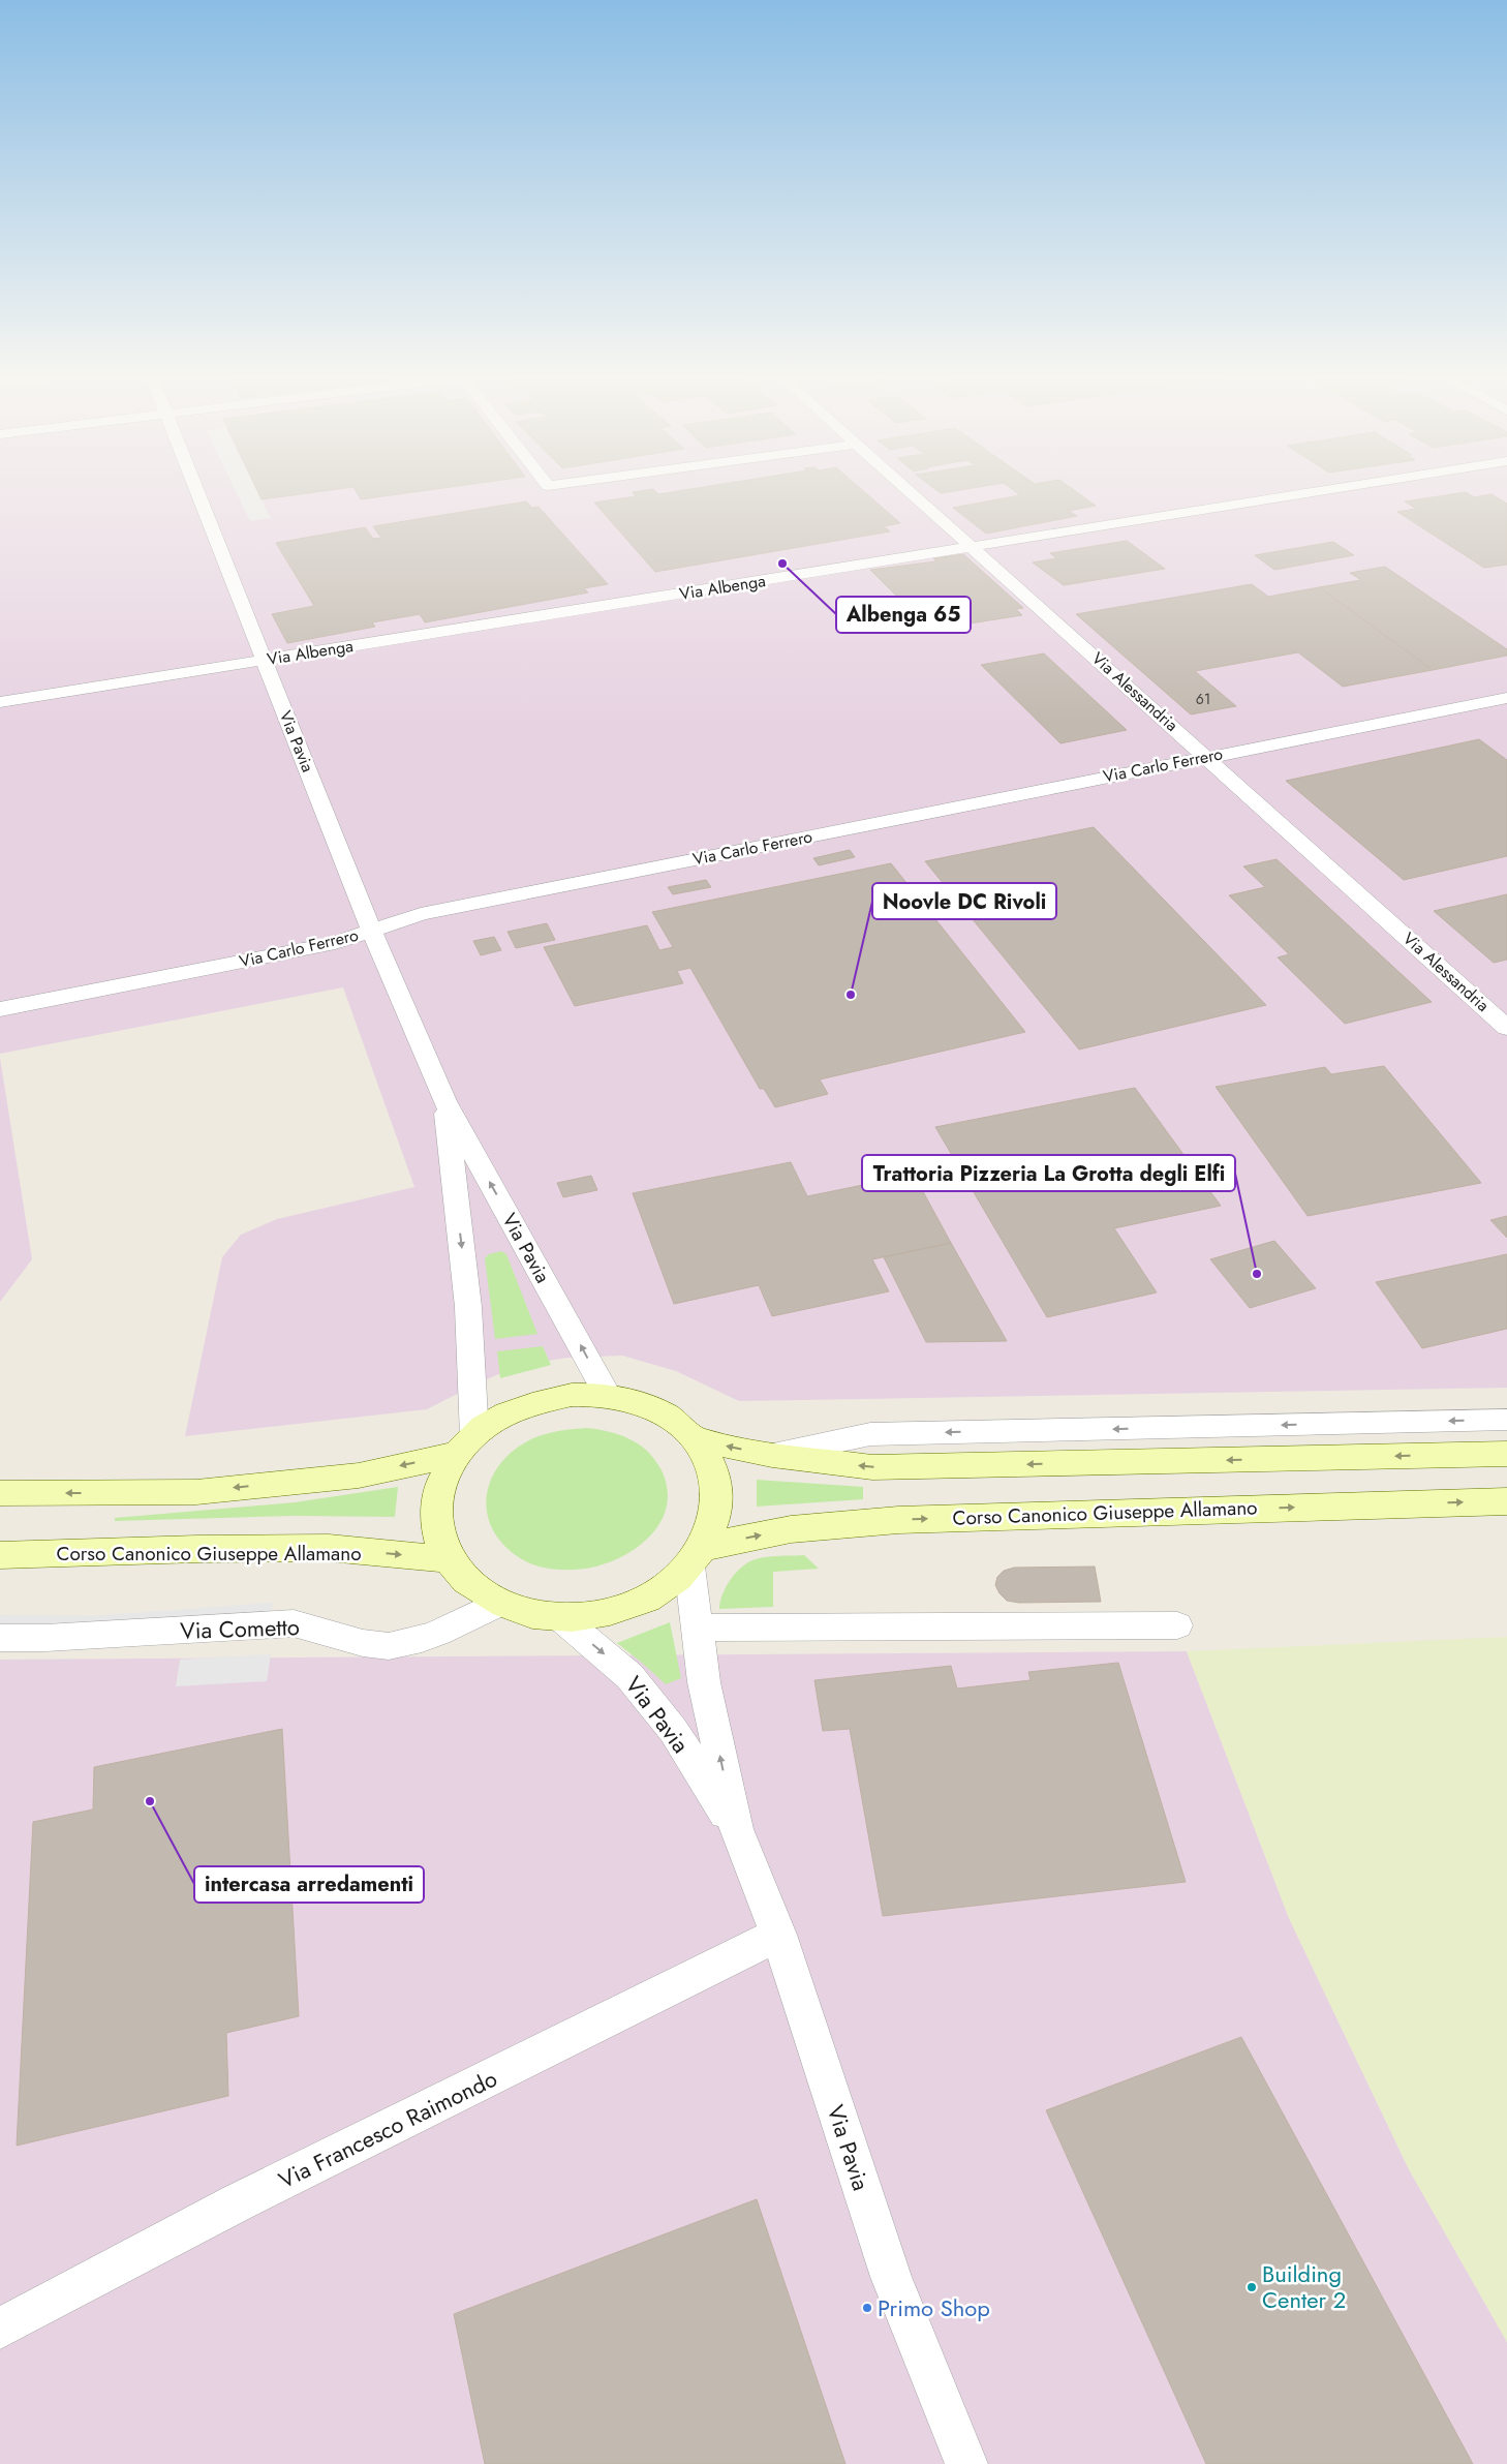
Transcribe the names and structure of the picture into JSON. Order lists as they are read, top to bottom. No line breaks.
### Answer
{"streets":{"main road":["Corso Canonico Giuseppe Allamano"],"street":["Via Albenga","Via Alessandria","Via Pavia","Via Carlo Ferrero","Via Cometto","Via Francesco Raimondo"]},"crossings":[["Via Albenga","Via Alessandria"],["Via Albenga","Via Pavia"],["Via Alessandria","Via Carlo Ferrero"],["Via Pavia","Via Carlo Ferrero"],["Via Pavia","Corso Canonico Giuseppe Allamano"],["Via Pavia","Via Francesco Raimondo"]],"places":["Albenga 65","Noovle DC Rivoli","Trattoria Pizzeria La Grotta degli Elfi","intercasa arredamenti","Building Center 2","Primo Shop"],"house_numbers":["61"]}
